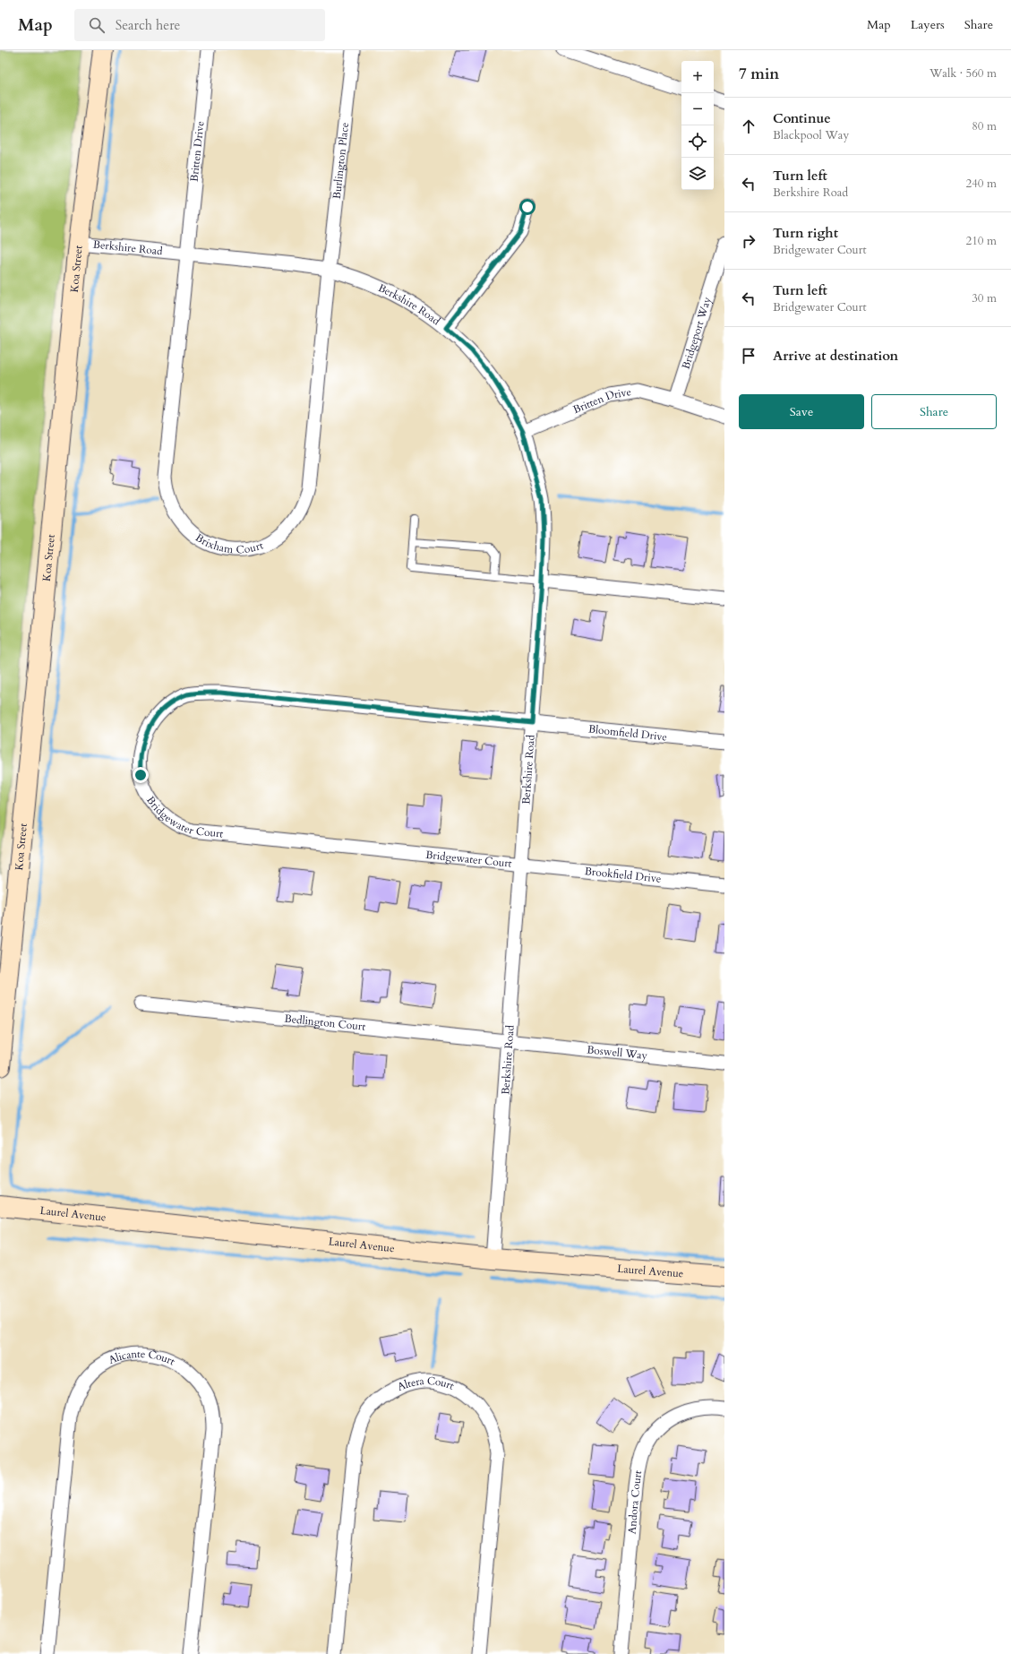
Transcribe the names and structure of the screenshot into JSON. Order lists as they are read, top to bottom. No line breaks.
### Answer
{"streets":{"main road":["Koa Street","Laurel Avenue"],"street":["Britten Drive","Burlington Place","Berkshire Road","Bridgeport Way","Brixham Court","Bloomfield Drive","Bridgewater Court","Brookfield Drive","Bedlington Court","Boswell Way","Alicante Court","Altera Court","Andora Court"]},"crossings":[["Britten Drive","Berkshire Road"],["Britten Drive","Bridgeport Way"],["Britten Drive","Brixham Court"],["Burlington Place","Berkshire Road"],["Burlington Place","Brixham Court"],["Berkshire Road","Koa Street"],["Berkshire Road","Brixham Court"],["Berkshire Road","Bloomfield Drive"],["Berkshire Road","Bridgewater Court"],["Berkshire Road","Brookfield Drive"],["Berkshire Road","Bedlington Court"],["Berkshire Road","Boswell Way"],["Berkshire Road","Laurel Avenue"],["Bloomfield Drive","Bridgewater Court"],["Bridgewater Court","Brookfield Drive"],["Bedlington Court","Boswell Way"]],"page":{"header":"Map","search":"Search here","nav":["Map","Layers","Share"],"heading":["7 min","Walk · 560 m"],"map_buttons":["+","−"],"list":[["Continue","Blackpool Way","80 m"],["Turn left","Berkshire Road","240 m"],["Turn right","Bridgewater Court","210 m"],["Turn left","Bridgewater Court","30 m"],"Arrive at destination"],"buttons":["Save","Share"]}}
